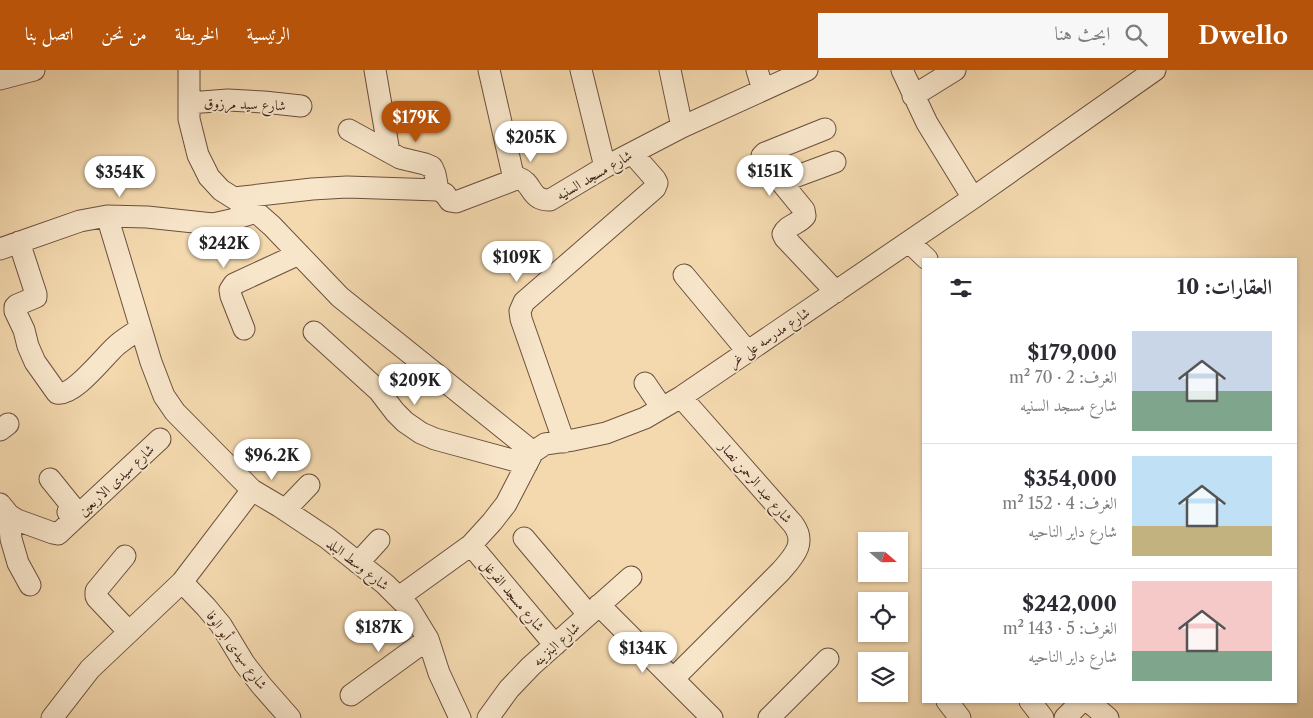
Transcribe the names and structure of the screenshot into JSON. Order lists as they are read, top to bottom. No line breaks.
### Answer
{"streets":{"street":["شارع سيد مرزوق","شارع مسجد السنيه","شارع مدرسه على غر","شارع سيدى الاربعين","شارع عبد الرحمن نصار","شارع وسط البلد","شارع مسجد الفرغل","شارع البنزينه","شارع سيدى أبو الوفا"]},"crossings":[["شارع مدرسه على غر","شارع عبد الرحمن نصار"],["شارع مسجد الفرغل","شارع البنزينه"]],"north":"right","page":{"header":"Dwello","search":"ابحث هنا","nav":["الرئيسية","الخريطة","من نحن","اتصل بنا"],"price":["$179K","$205K","$151K","$354K","$242K","$109K","$209K","$96.2K","$187K","$134K"],"heading":"العقارات: 10","list":[{"name":"$179,000","note":"الغرف: 2 · 70 m² · شارع مسجد السنيه"},{"name":"$354,000","note":"الغرف: 4 · 152 m² · شارع داير الناحيه"},{"name":"$242,000","note":"الغرف: 5 · 143 m² · شارع داير الناحيه"}]}}
